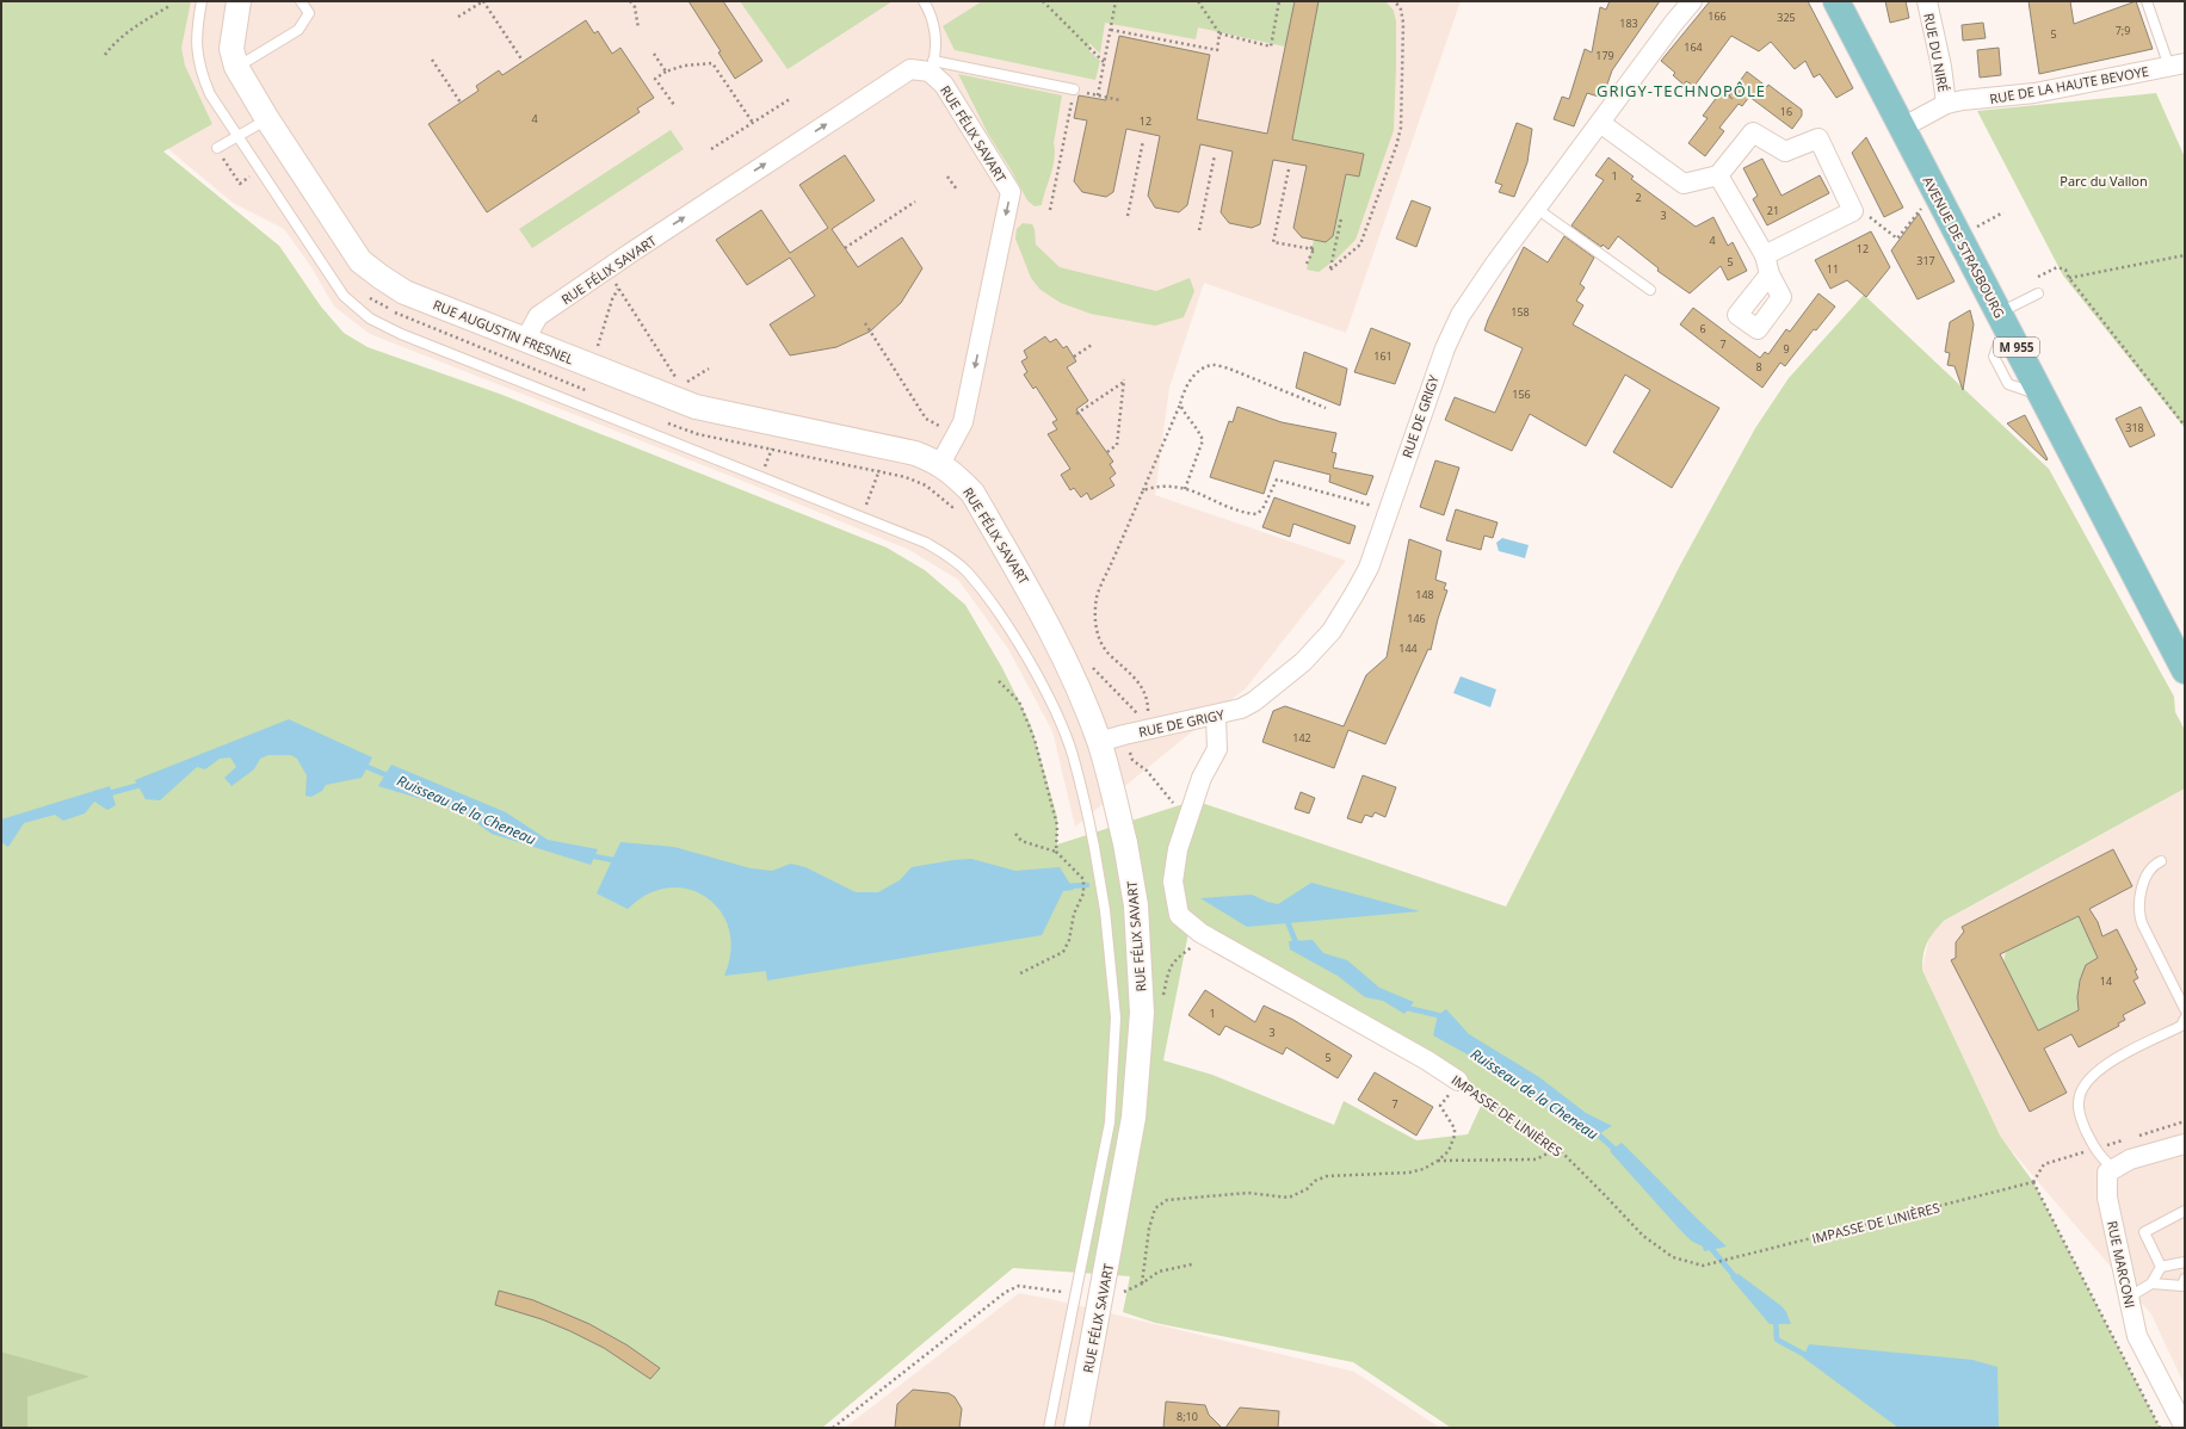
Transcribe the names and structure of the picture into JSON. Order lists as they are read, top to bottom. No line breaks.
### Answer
{"streets":{"main road":["AVENUE DE STRASBOURG","M 955"],"street":["RUE DU NIRÉ","RUE DE LA HAUTE BEVOYE","RUE FÉLIX SAVART","RUE AUGUSTIN FRESNEL","RUE DE GRIGY","IMPASSE DE LINIÈRES","RUE MARCONI"]},"crossings":[["RUE DU NIRÉ","RUE DE LA HAUTE BEVOYE"],["RUE DE LA HAUTE BEVOYE","AVENUE DE STRASBOURG"],["RUE FÉLIX SAVART","RUE AUGUSTIN FRESNEL"],["RUE FÉLIX SAVART","RUE DE GRIGY"],["RUE DE GRIGY","IMPASSE DE LINIÈRES"]],"districts":["GRIGY-TECHNOPÔLE"],"water":["Ruisseau de la Cheneau"],"parks":["Parc du Vallon"],"house_numbers":["166","325","183","7;9","5","164","179","16","4","12","1","2","21","3","4","12","317","5","11","158","6","7","9","161","8","156","318","148","146","144","142","14","1","3","5","7","8;10"]}
